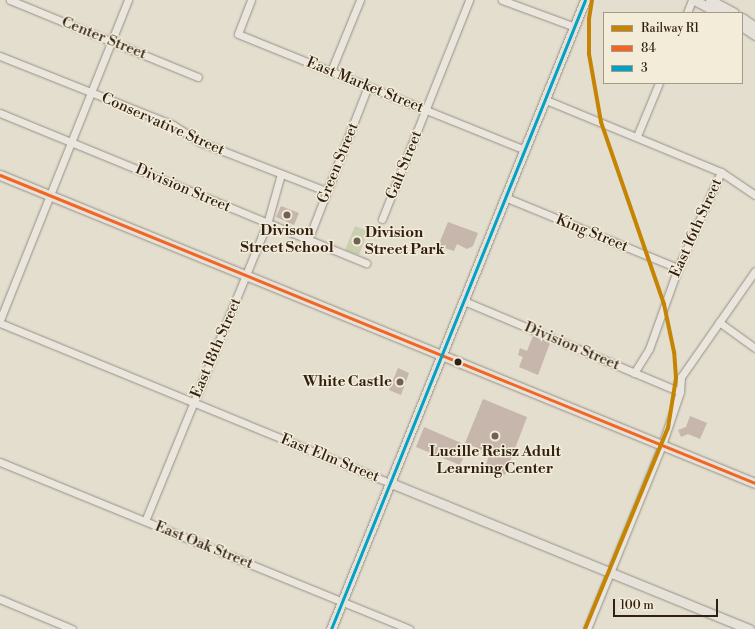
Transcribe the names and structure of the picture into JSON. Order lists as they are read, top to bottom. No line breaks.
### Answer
{"streets":{"main road":["East Elm Street"],"street":["Center Street","East Market Street","Conservative Street","Green Street","Galt Street","Division Street","East 16th Street","King Street","East 18th Street","East Oak Street"]},"crossings":[["East Market Street","Green Street"],["East Market Street","Galt Street"],["Conservative Street","Green Street"],["Conservative Street","East 18th Street"],["Green Street","Division Street"],["Division Street","East 16th Street"],["Division Street","East 18th Street"],["East 16th Street","King Street"],["East 18th Street","East Elm Street"],["East 18th Street","East Oak Street"]],"places":["Divison Street School","Division Street Park","White Castle","Lucille Reisz Adult Learning Center"],"lines":["rail line R1","transit line 3","transit line 84"],"legend":["Railway R1","84","3"],"scale_bar":"100 m"}
